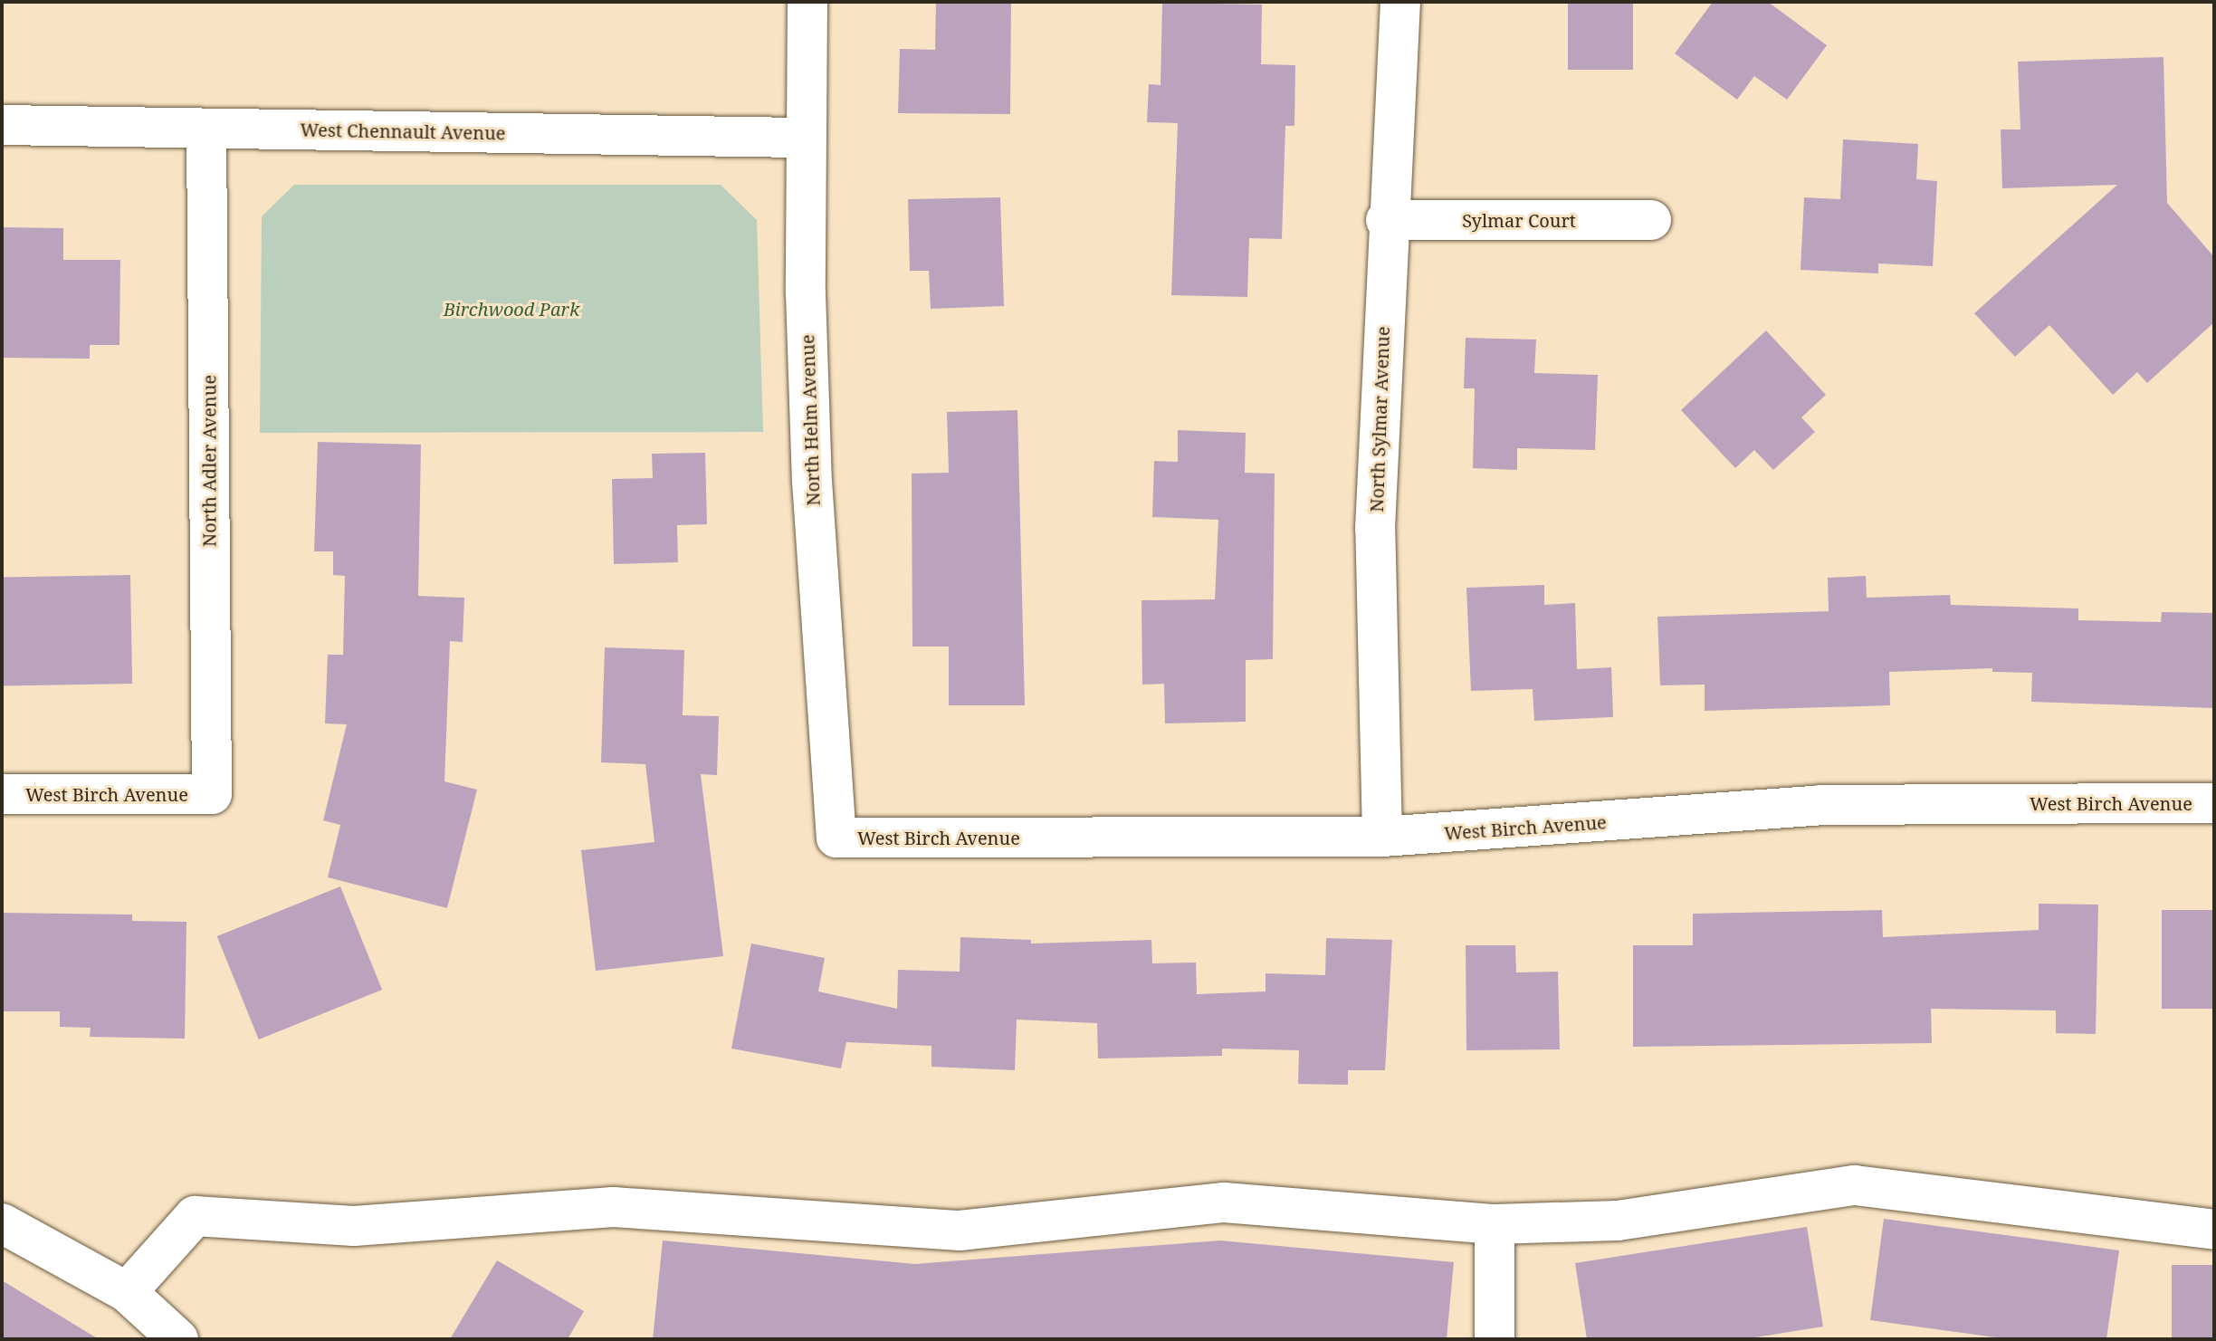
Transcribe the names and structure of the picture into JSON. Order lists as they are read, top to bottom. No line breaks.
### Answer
{"streets":{"street":["West Chennault Avenue","Sylmar Court","North Sylmar Avenue","North Helm Avenue","North Adler Avenue","West Birch Avenue"]},"crossings":[["West Chennault Avenue","North Helm Avenue"],["West Chennault Avenue","North Adler Avenue"],["Sylmar Court","North Sylmar Avenue"],["North Sylmar Avenue","West Birch Avenue"],["North Helm Avenue","West Birch Avenue"],["North Adler Avenue","West Birch Avenue"]],"parks":["Birchwood Park"]}
